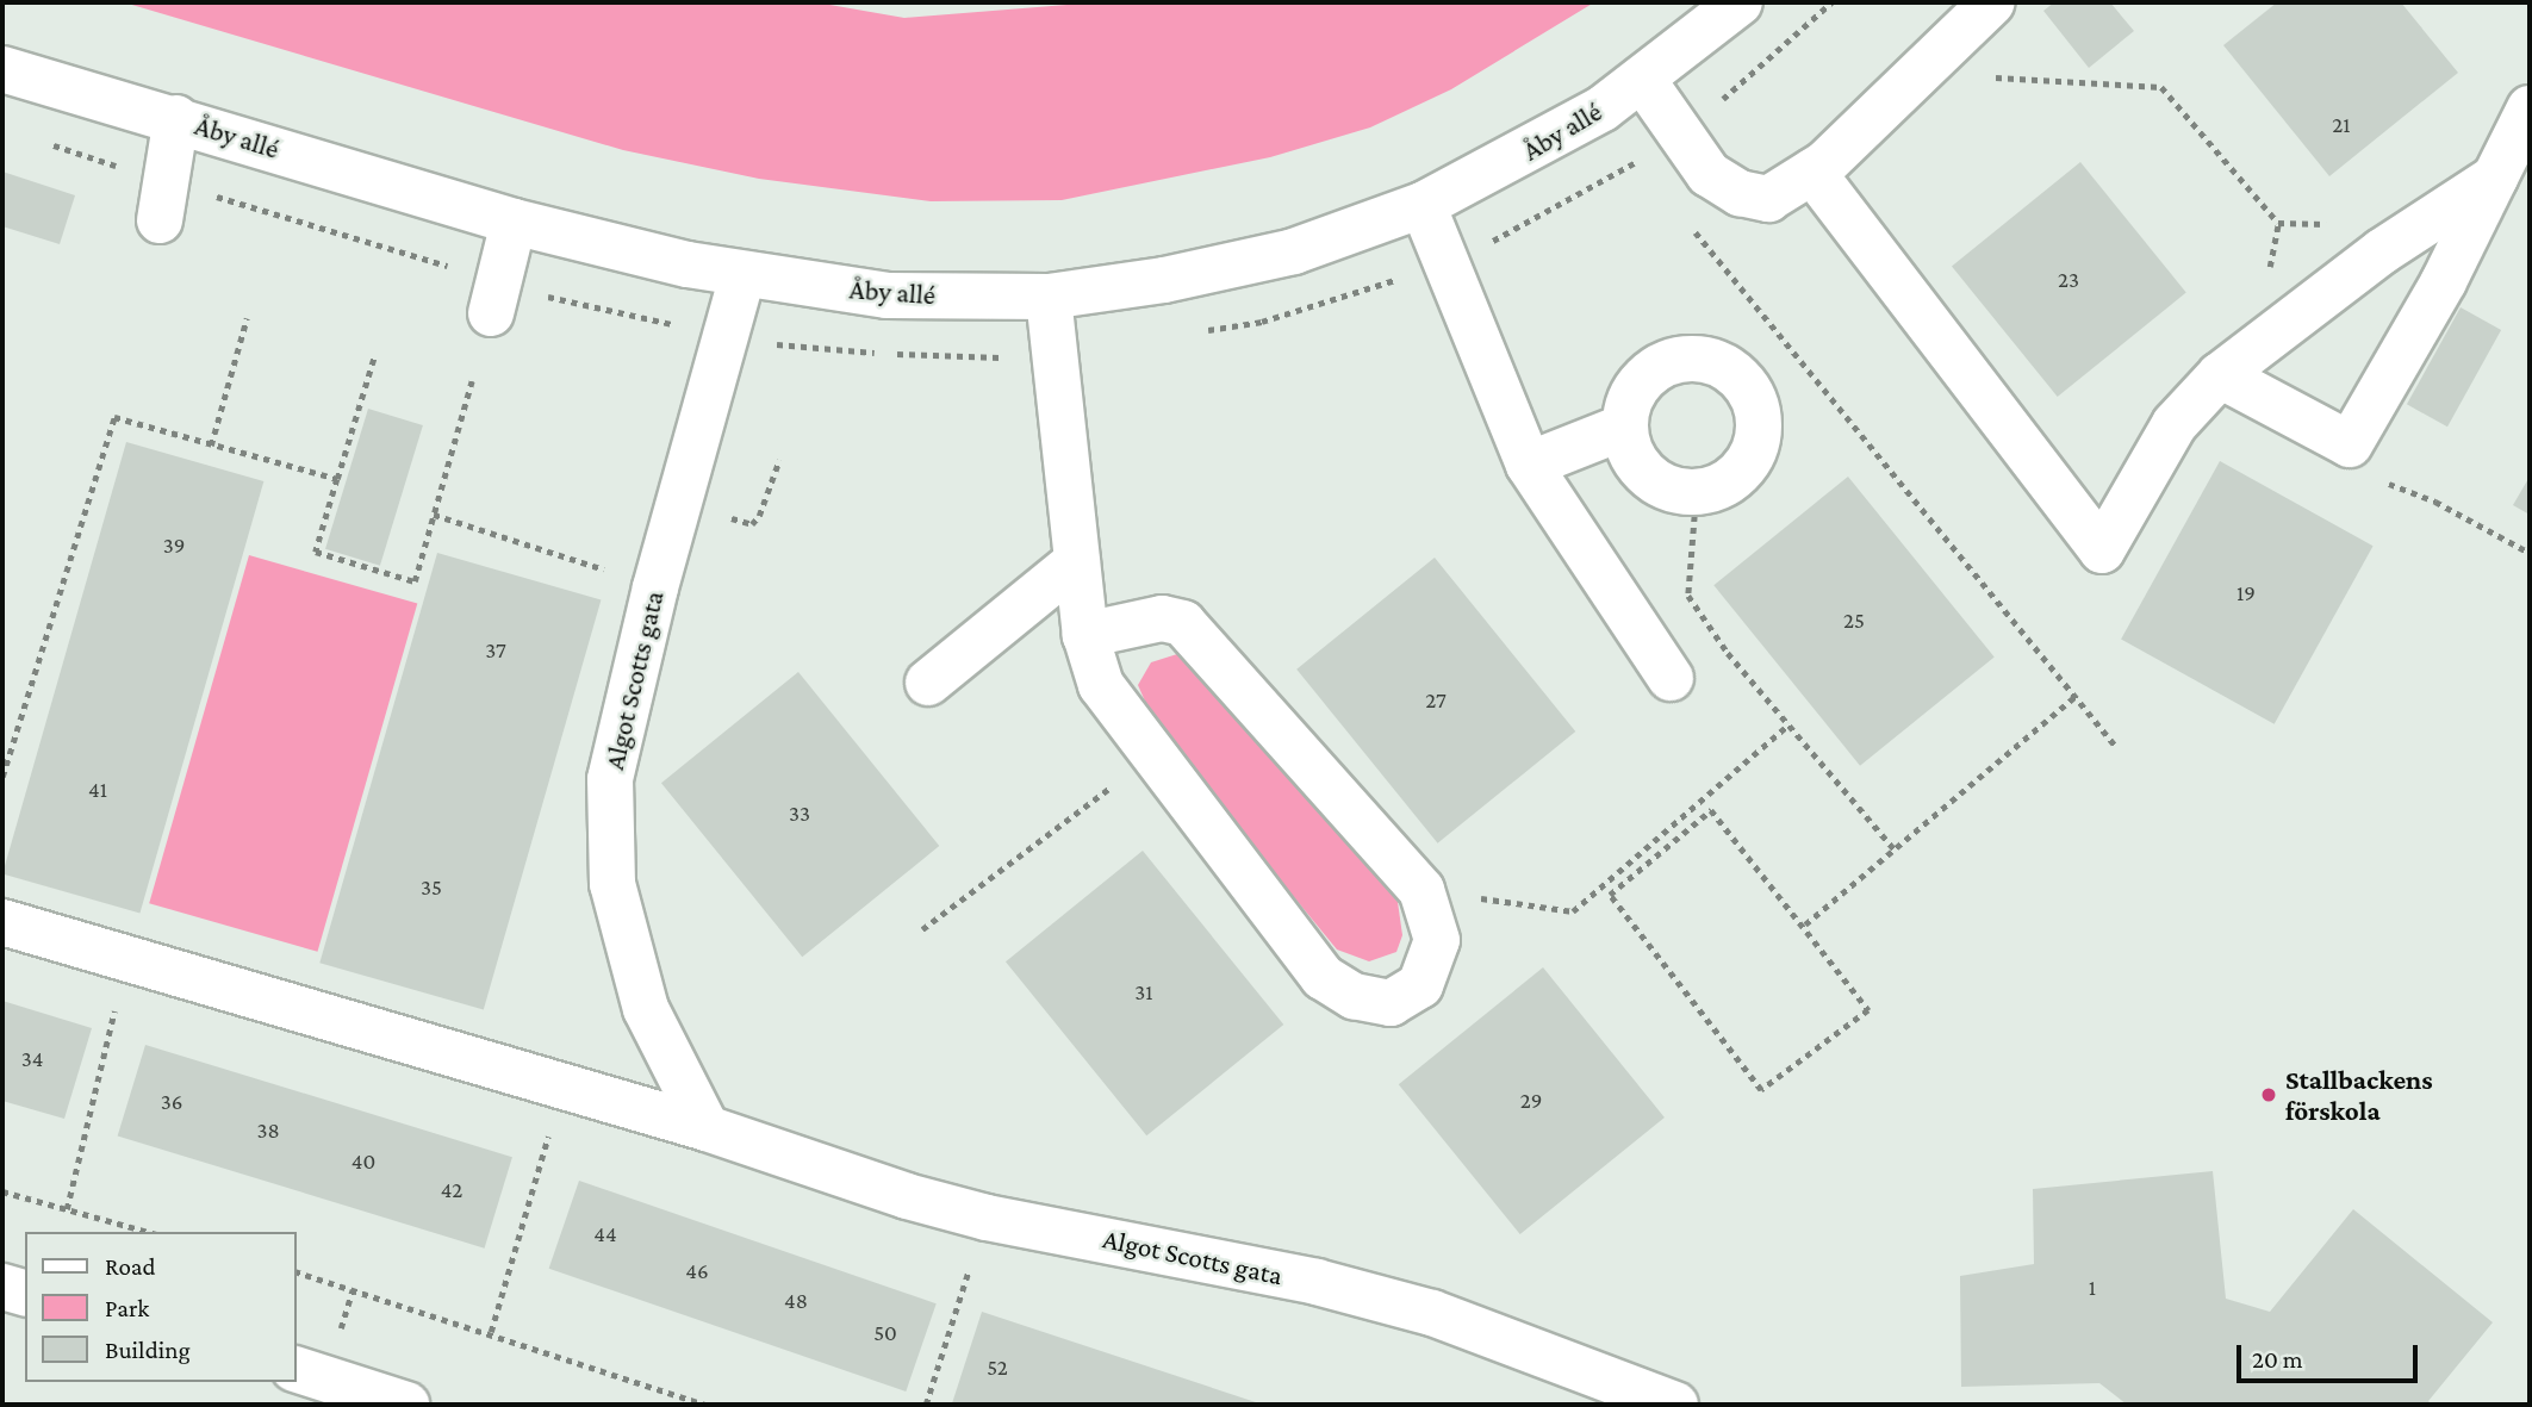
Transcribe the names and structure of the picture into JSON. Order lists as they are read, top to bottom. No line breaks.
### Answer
{"streets":{"street":["Åby allé","Algot Scotts gata"]},"crossings":[["Åby allé","Algot Scotts gata"]],"places":["Stallbackens förskola"],"house_numbers":["21","23","39","19","25","37","27","41","33","35","31","34","29","36","38","40","42","44","46","1","48","50","52"],"legend":["Road","Park","Building"],"scale_bar":"20 m"}
